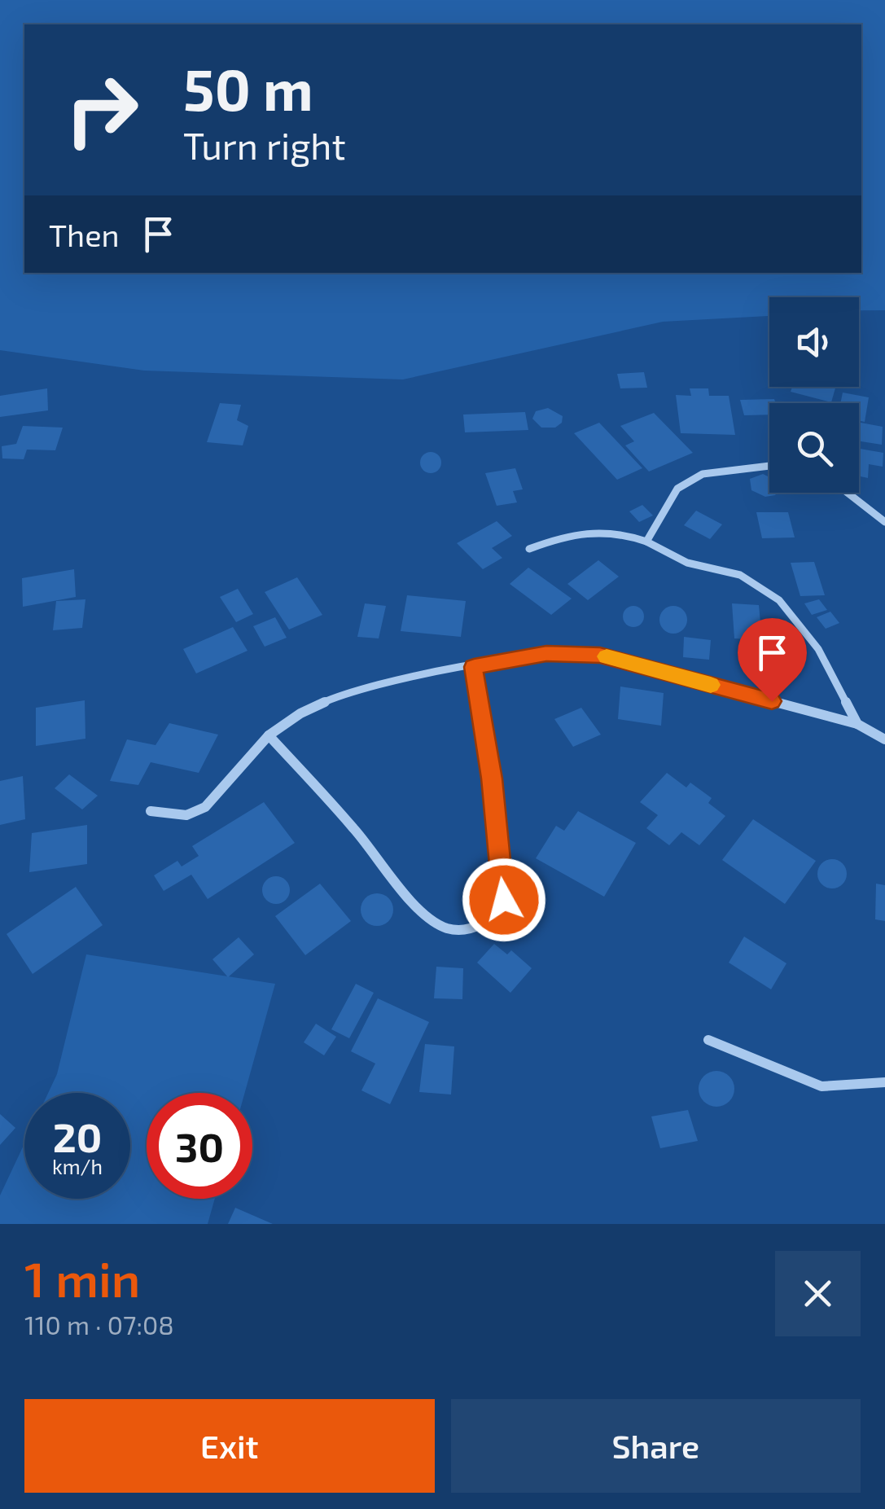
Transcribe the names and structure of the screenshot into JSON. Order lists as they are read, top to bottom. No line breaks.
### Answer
{"page":{"turn":["50 m","Turn right"],"then":"Then","speed":"20 km/h","limit":"30","heading":["1 min","110 m · 07:08"],"buttons":["Exit","Share"]}}
